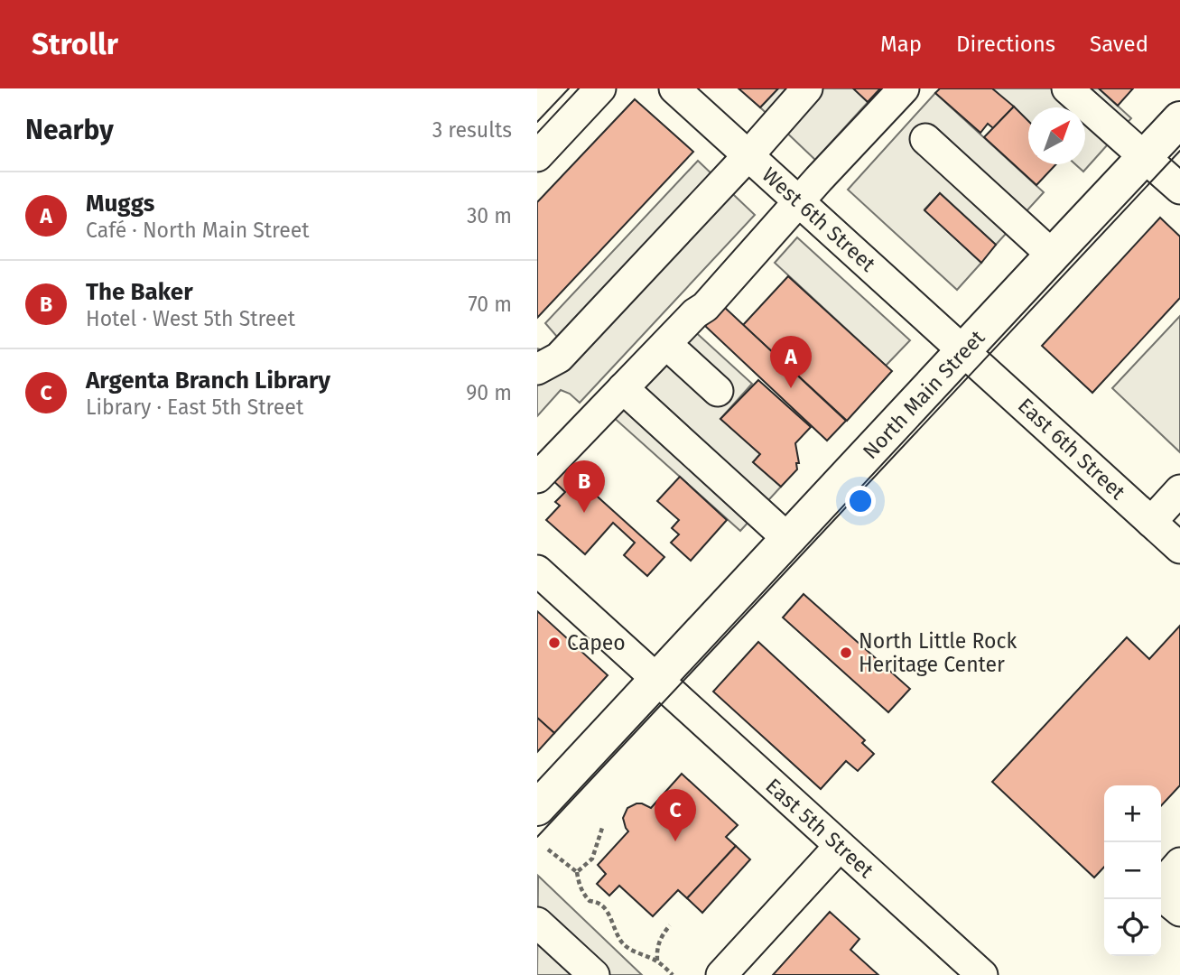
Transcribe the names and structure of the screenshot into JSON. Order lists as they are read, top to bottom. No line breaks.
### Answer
{"streets":{"main road":["North Main Street"],"street":["West 6th Street","East 6th Street","East 5th Street"]},"crossings":[["West 6th Street","North Main Street"],["West 6th Street","East 6th Street"],["North Main Street","East 6th Street"],["North Main Street","East 5th Street"]],"places":["Capeo","North Little Rock Heritage Center"],"north":"top right","page":{"header":"Strollr","nav":["Map","Directions","Saved"],"heading":["Nearby","3 results"],"list":[{"mark":"A","name":"Muggs","note":"Café · North Main Street","value":"30 m"},{"mark":"B","name":"The Baker","note":"Hotel · West 5th Street","value":"70 m"},{"mark":"C","name":"Argenta Branch Library","note":"Library · East 5th Street","value":"90 m"}],"pins":["A","B","C"],"map_buttons":["+","−"]}}
